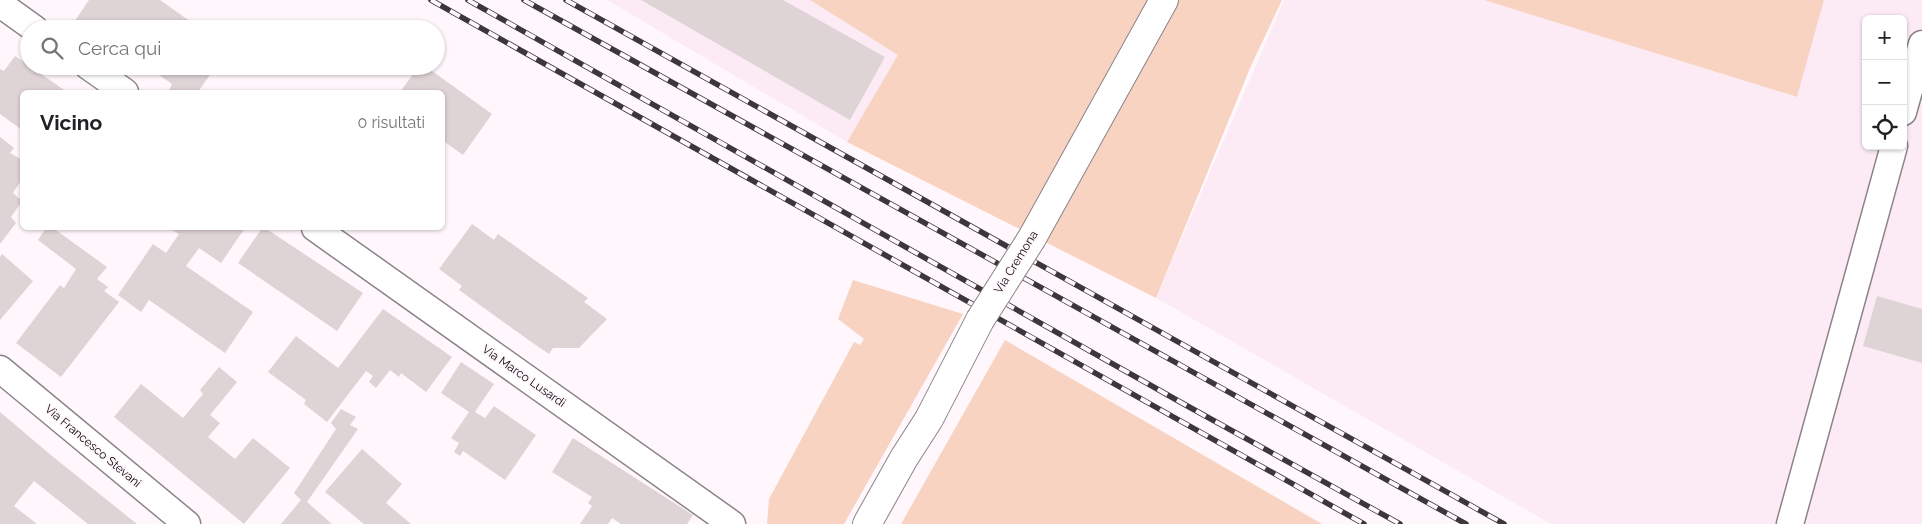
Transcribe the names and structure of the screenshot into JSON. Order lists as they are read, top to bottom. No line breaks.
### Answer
{"streets":{"main road":["Via Cremona"],"street":["Via Marco Lusardi","Via Francesco Stevani"]},"page":{"map_buttons":["+","−"],"search":"Cerca qui","heading":["Vicino","0 risultati"]}}
